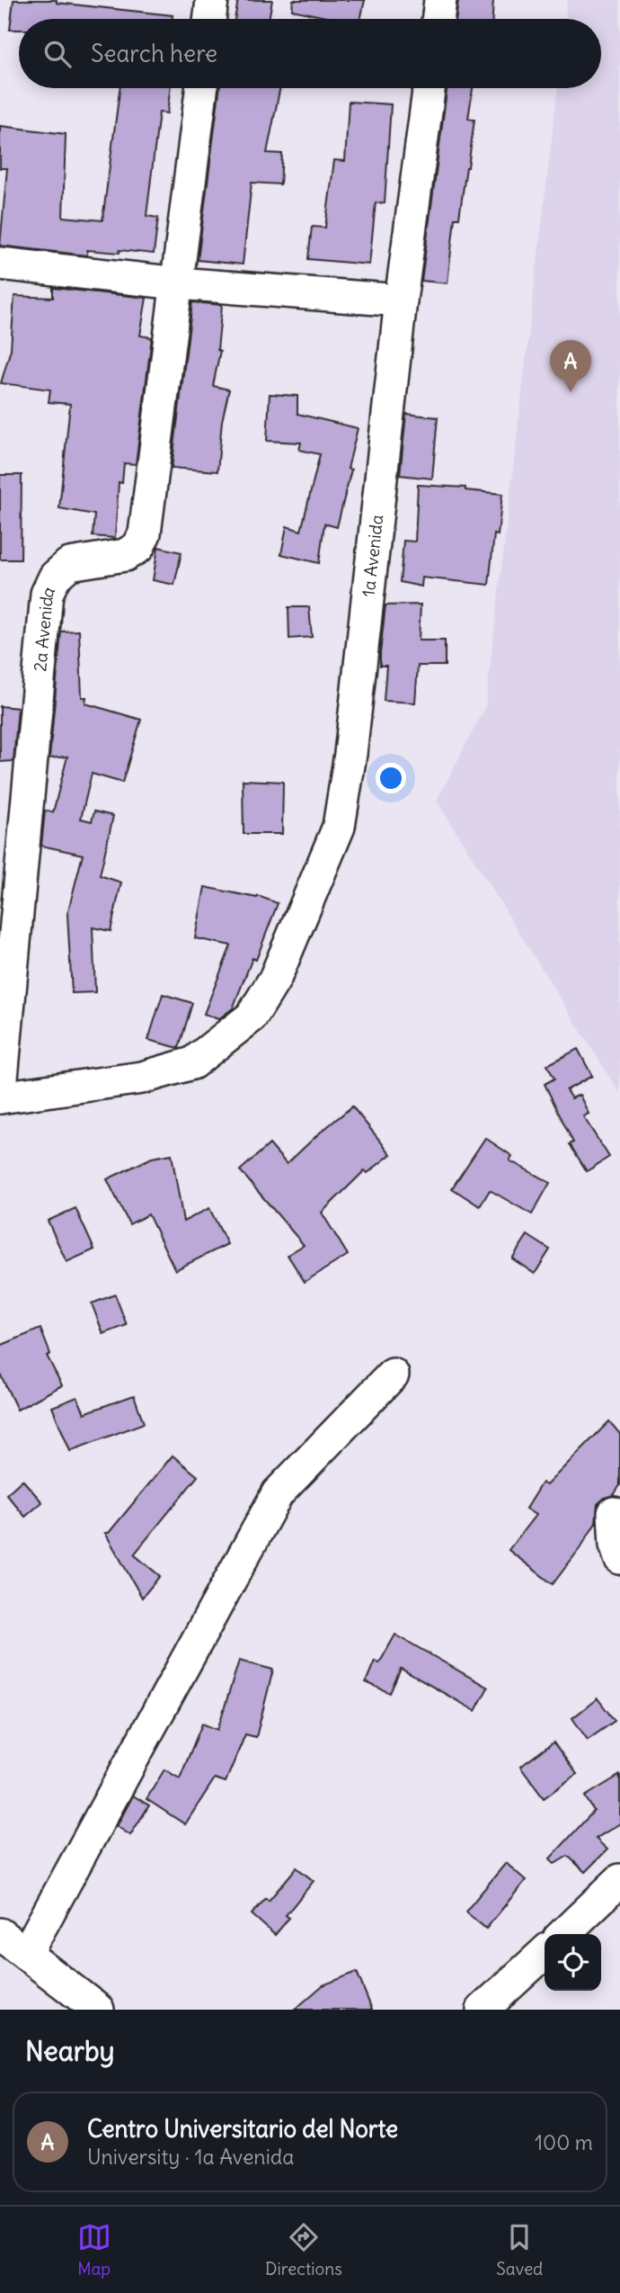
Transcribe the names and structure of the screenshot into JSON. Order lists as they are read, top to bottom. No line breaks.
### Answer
{"streets":{"street":["1a Avenida","2a Avenida"]},"crossings":[["1a Avenida","2a Avenida"]],"page":{"search":"Search here","pins":"A","heading":"Nearby","list":[{"mark":"A","name":"Centro Universitario del Norte","note":"University · 1a Avenida","value":"100 m"}],"nav":["Map","Directions","Saved"]}}
